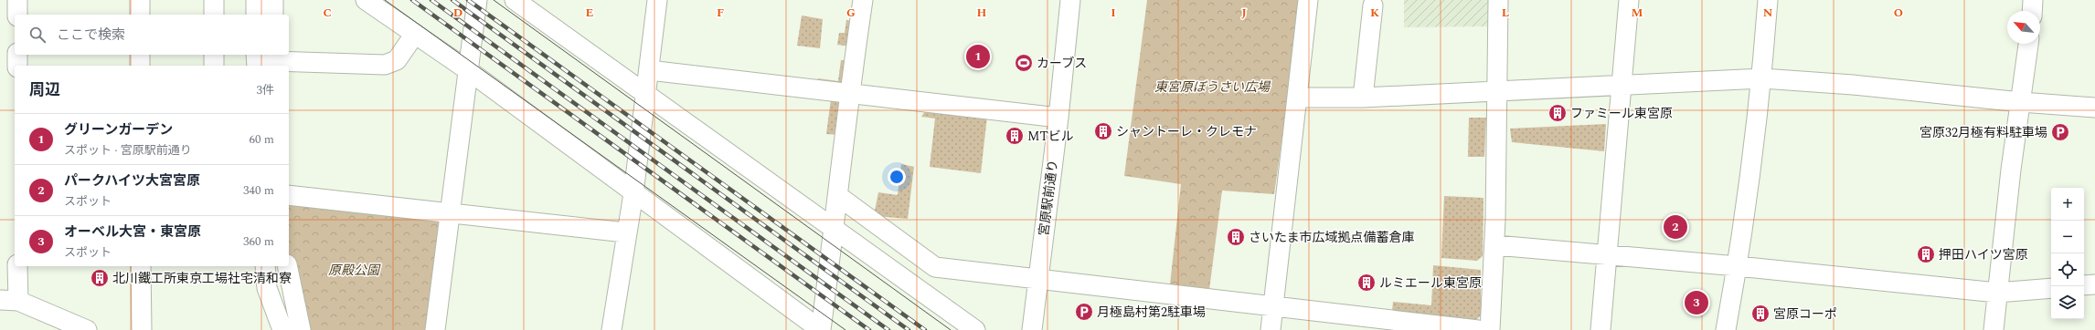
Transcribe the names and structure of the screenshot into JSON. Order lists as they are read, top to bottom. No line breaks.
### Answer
{"streets":{"street":["宮原駅前通り"]},"parks":["東宮原ぼうさい広場","原殿公園"],"places":{"sports":["カーブス"],"building":["ファミール東宮原","シャントーレ・クレモナ","MTビル","さいたま市広域拠点備蓄倉庫","押田ハイツ宮原","北川鐵工所東京工場社宅清和寮","ルミエール東宮原","宮原コーポ"],"parking":["宮原32月極有料駐車場","月極島村第2駐車場"]},"north":"top left","page":{"search":"ここで検索","pins":["1","2","3"],"heading":["周辺","3件"],"list":[{"mark":"1","name":"グリーンガーデン","note":"スポット · 宮原駅前通り","value":"60 m"},{"mark":"2","name":"パークハイツ大宮宮原","note":"スポット","value":"340 m"},{"mark":"3","name":"オーベル大宮・東宮原","note":"スポット","value":"360 m"}],"map_buttons":["+","−"]},"grid":{"columns":["C","D","E","F","G","H","I","J","K","L","M","N","O"]}}
